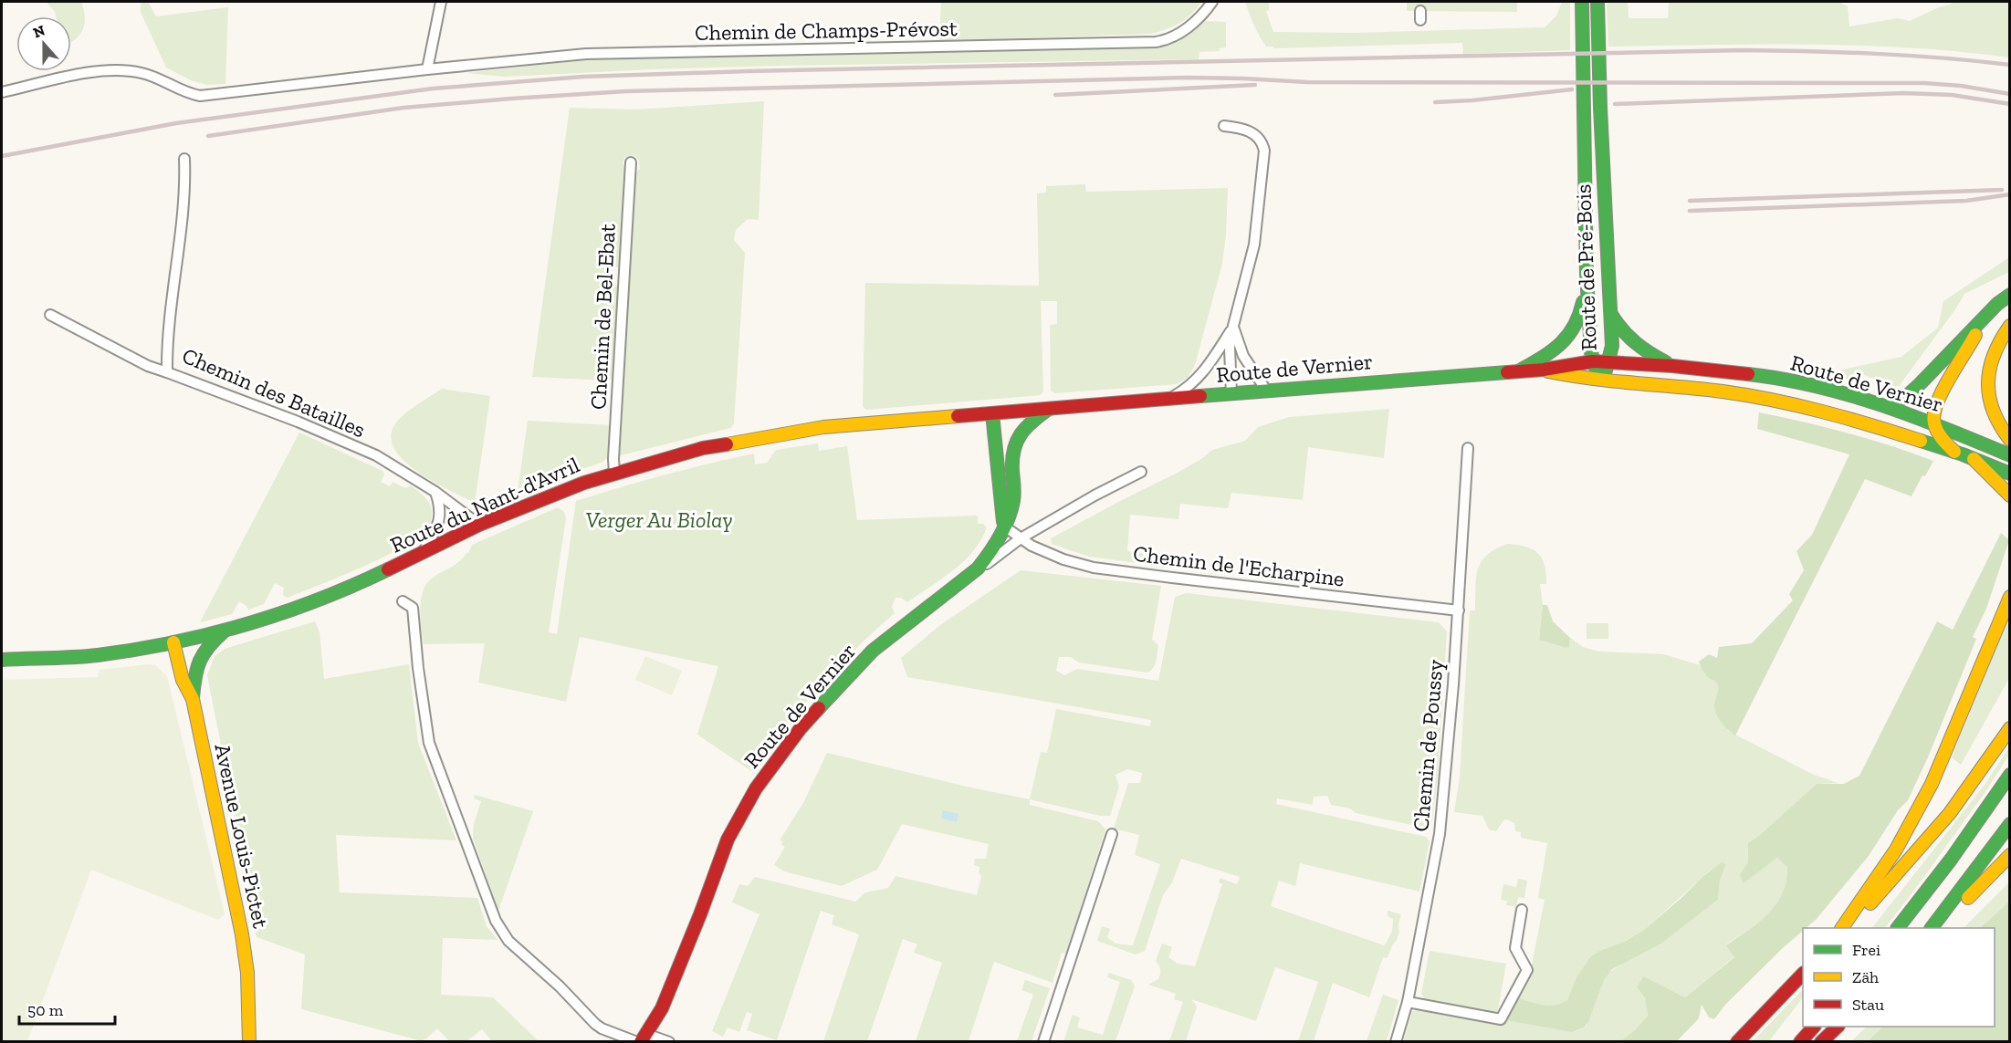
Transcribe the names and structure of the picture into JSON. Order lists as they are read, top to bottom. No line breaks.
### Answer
{"streets":{"main road":["Route de Pré-Bois","Route de Vernier","Route du Nant-d'Avril","Avenue Louis-Pictet"],"street":["Chemin de Champs-Prévost","Chemin de Bel-Ebat","Chemin des Batailles","Chemin de l'Echarpine","Chemin de Poussy"]},"crossings":[["Route de Pré-Bois","Route de Vernier"],["Chemin de Bel-Ebat","Route du Nant-d'Avril"],["Route de Vernier","Route du Nant-d'Avril"],["Route de Vernier","Chemin de l'Echarpine"],["Chemin des Batailles","Route du Nant-d'Avril"],["Route du Nant-d'Avril","Avenue Louis-Pictet"],["Chemin de l'Echarpine","Chemin de Poussy"]],"parks":["Verger Au Biolay"],"legend":["Frei","Zäh","Stau"],"scale_bar":"50 m","north":"top"}
